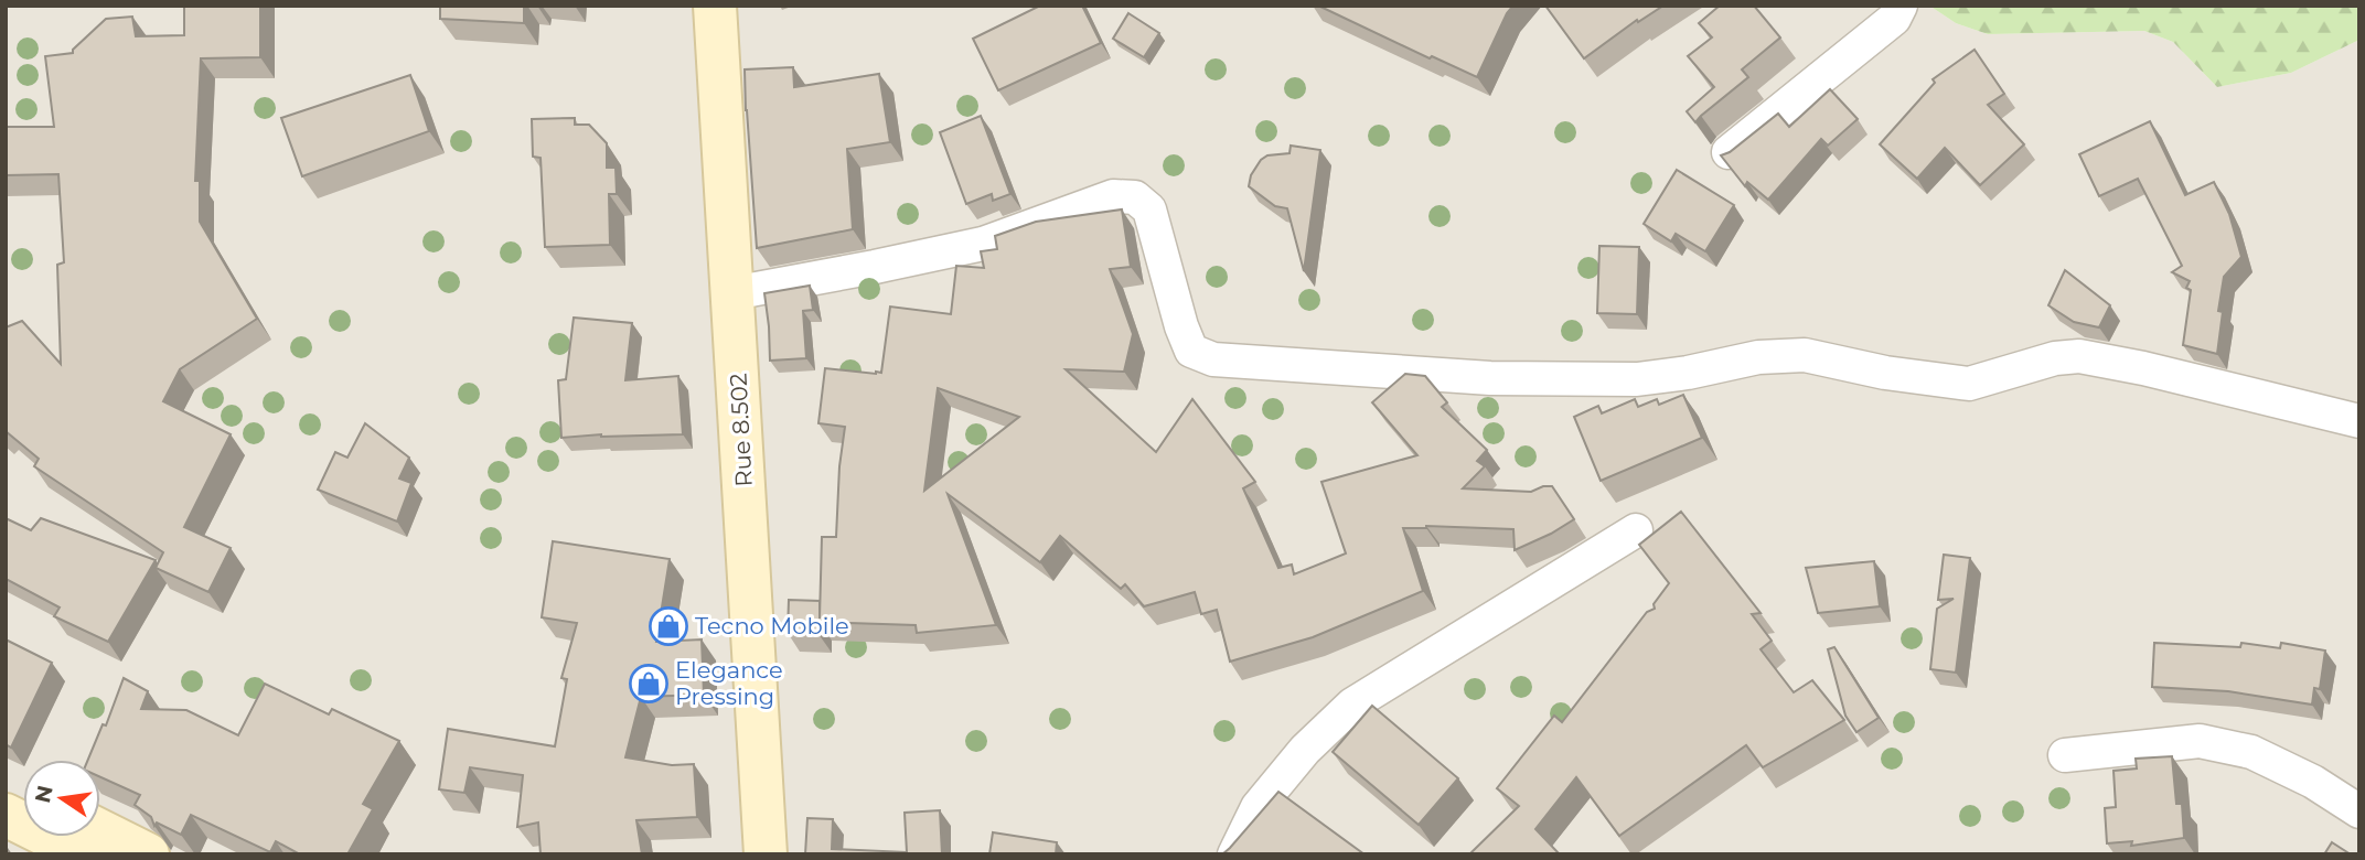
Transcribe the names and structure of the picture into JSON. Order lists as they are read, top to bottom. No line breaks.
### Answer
{"streets":{"main road":["Rue 8.502"]},"places":{"shop":["Tecno Mobile","Elegance Pressing"]},"north":"left"}
